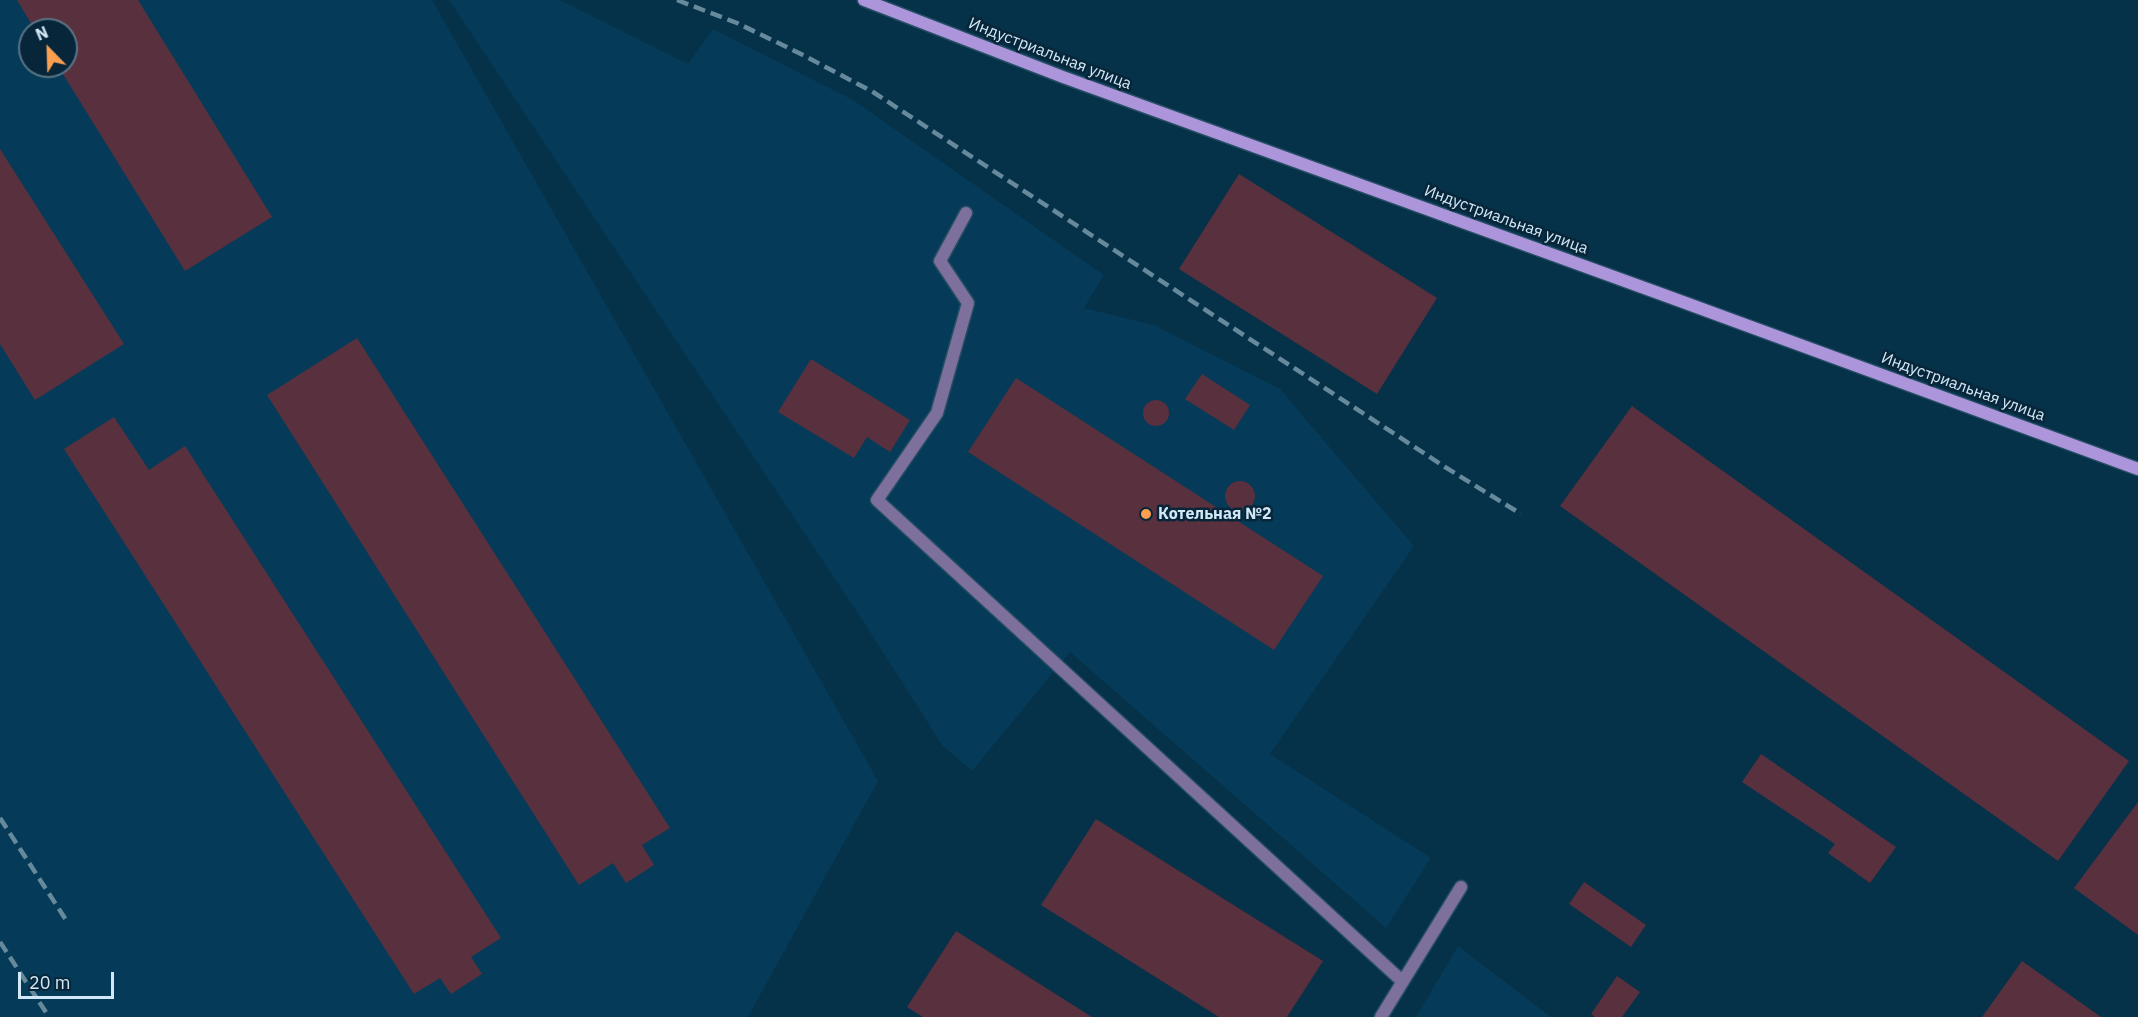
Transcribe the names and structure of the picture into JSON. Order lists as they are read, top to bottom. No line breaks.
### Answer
{"streets":{"main road":["Индустриальная улица"]},"places":["Котельная №2"],"scale_bar":"20 m","north":"top left"}
